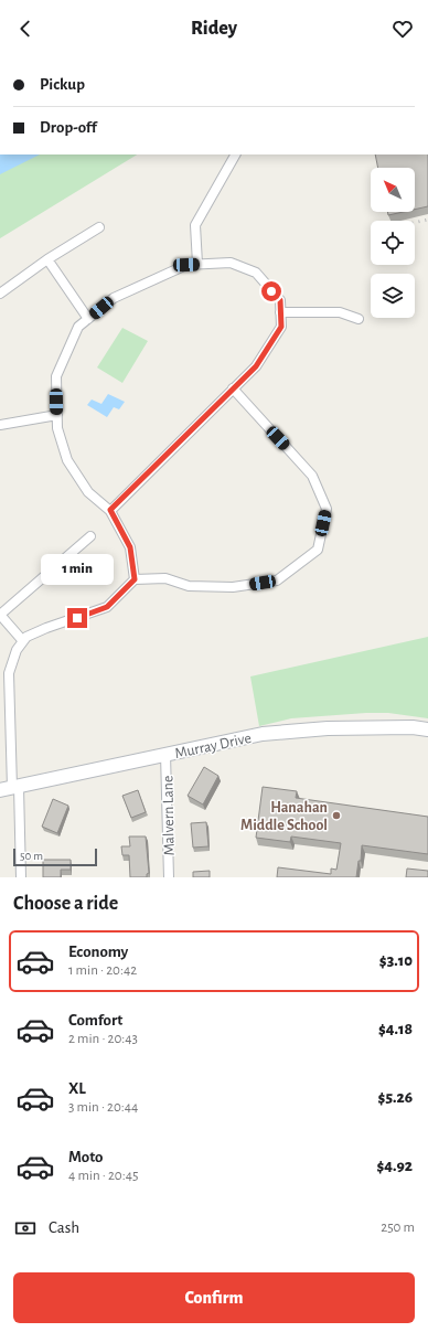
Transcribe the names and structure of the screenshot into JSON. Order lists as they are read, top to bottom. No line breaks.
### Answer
{"streets":{"street":["Murray Drive","Malvern Lane"]},"crossings":[["Murray Drive","Malvern Lane"]],"places":["Hanahan Middle School"],"scale_bar":"50 m","north":"top left","page":{"header":"Ridey","banner":["Pickup","Drop-off"],"bubble":"1 min","scale":"50 m","heading":"Choose a ride","list":[{"name":"Economy","note":"1 min · 20:42","value":"$3.10"},{"name":"Comfort","note":"2 min · 20:43","value":"$4.18"},{"name":"XL","note":"3 min · 20:44","value":"$5.26"},{"name":"Moto","note":"4 min · 20:45","value":"$4.92"}],"pay":["Cash","250 m"],"buttons":"Confirm"}}
